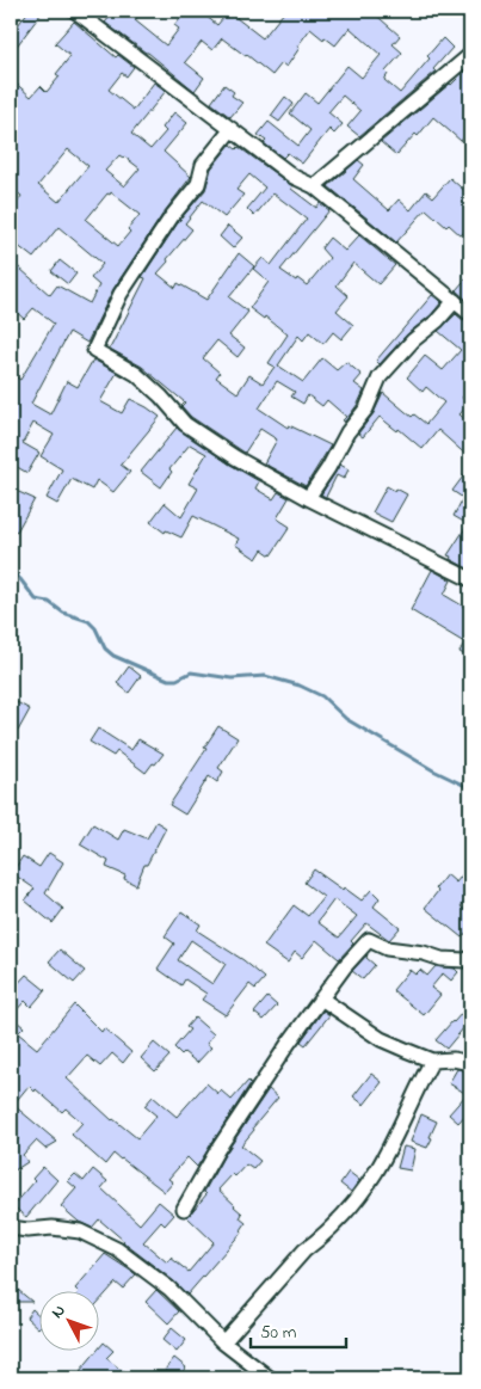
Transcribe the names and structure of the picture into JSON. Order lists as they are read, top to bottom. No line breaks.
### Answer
{"scale_bar":"50 m","north":"top left"}
